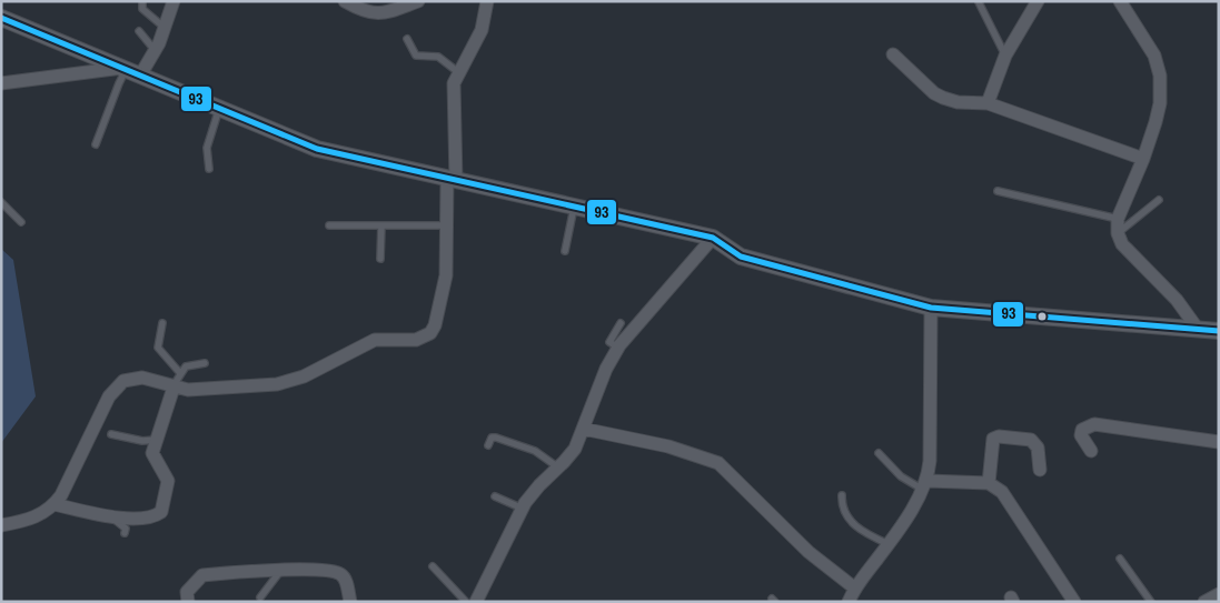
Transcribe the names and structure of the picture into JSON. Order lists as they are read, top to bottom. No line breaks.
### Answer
{"lines":["transit line 93"]}
